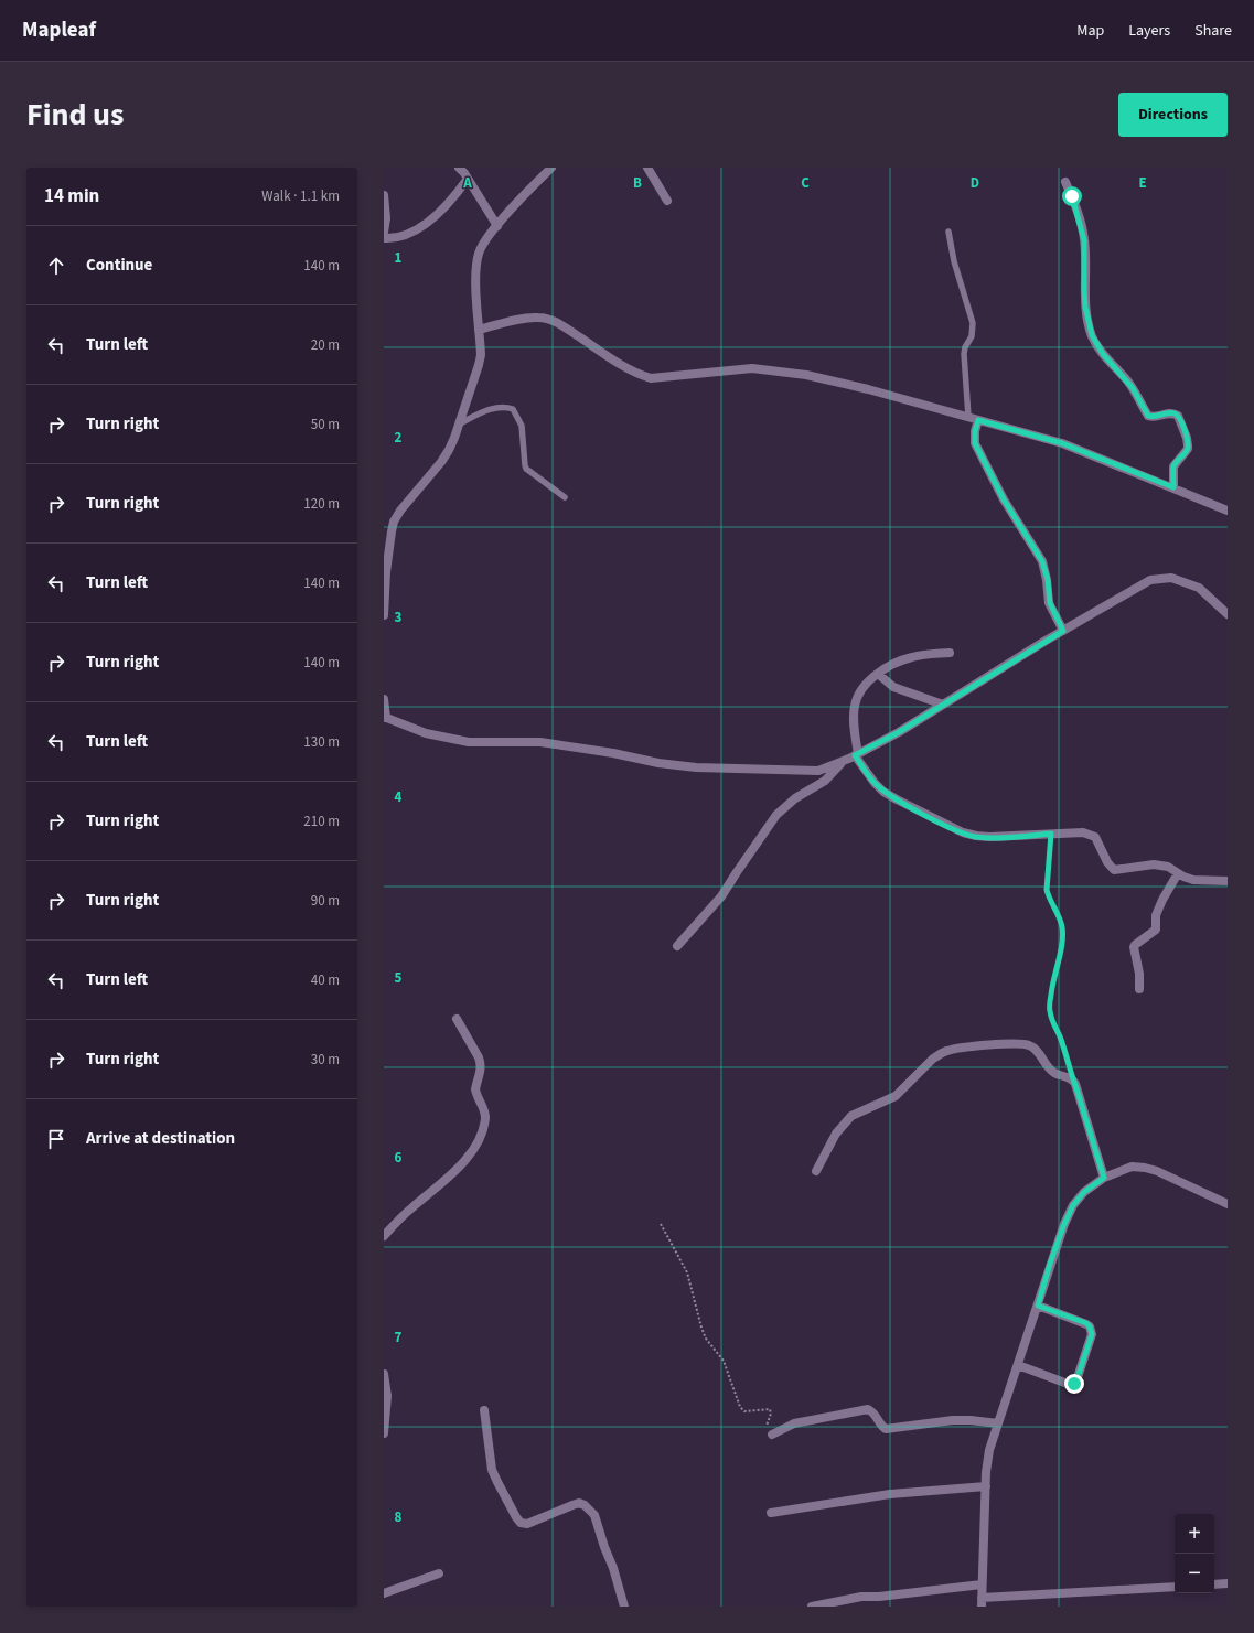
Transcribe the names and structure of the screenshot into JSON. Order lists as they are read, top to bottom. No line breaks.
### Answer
{"page":{"header":"Mapleaf","nav":["Map","Layers","Share"],"title":"Find us","buttons":"Directions","heading":["14 min","Walk · 1.1 km"],"list":[["Continue","140 m"],["Turn left","20 m"],["Turn right","50 m"],["Turn right","120 m"],["Turn left","140 m"],["Turn right","140 m"],["Turn left","130 m"],["Turn right","210 m"],["Turn right","90 m"],["Turn left","40 m"],["Turn right","30 m"],"Arrive at destination"],"map_buttons":["+","−"]},"grid":{"columns":["A","B","C","D","E"],"rows":["1","2","3","4","5","6","7","8"]}}
